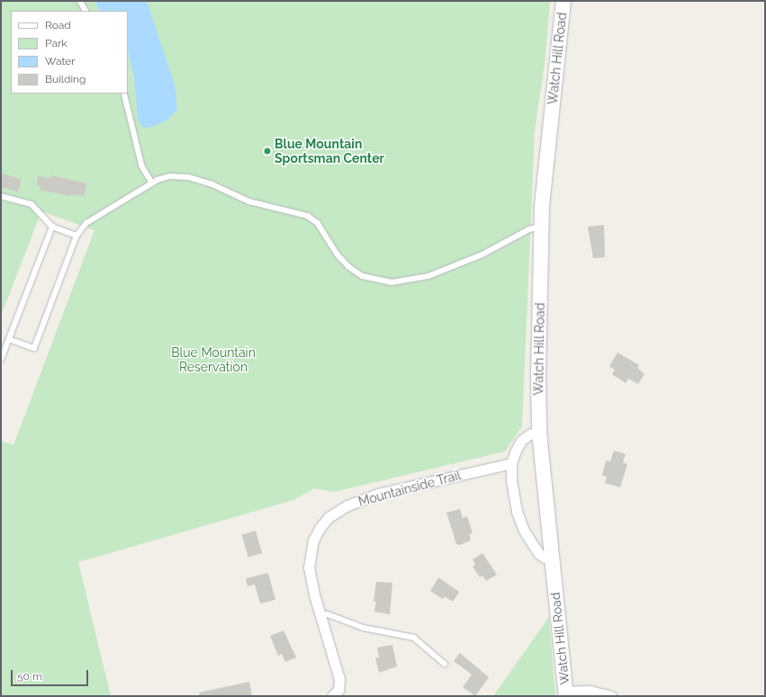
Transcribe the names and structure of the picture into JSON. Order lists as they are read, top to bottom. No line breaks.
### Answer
{"streets":{"street":["Watch Hill Road","Mountainside Trail"]},"parks":["Blue Mountain Reservation"],"places":["Blue Mountain Sportsman Center"],"legend":["Road","Park","Water","Building"],"scale_bar":"50 m"}
